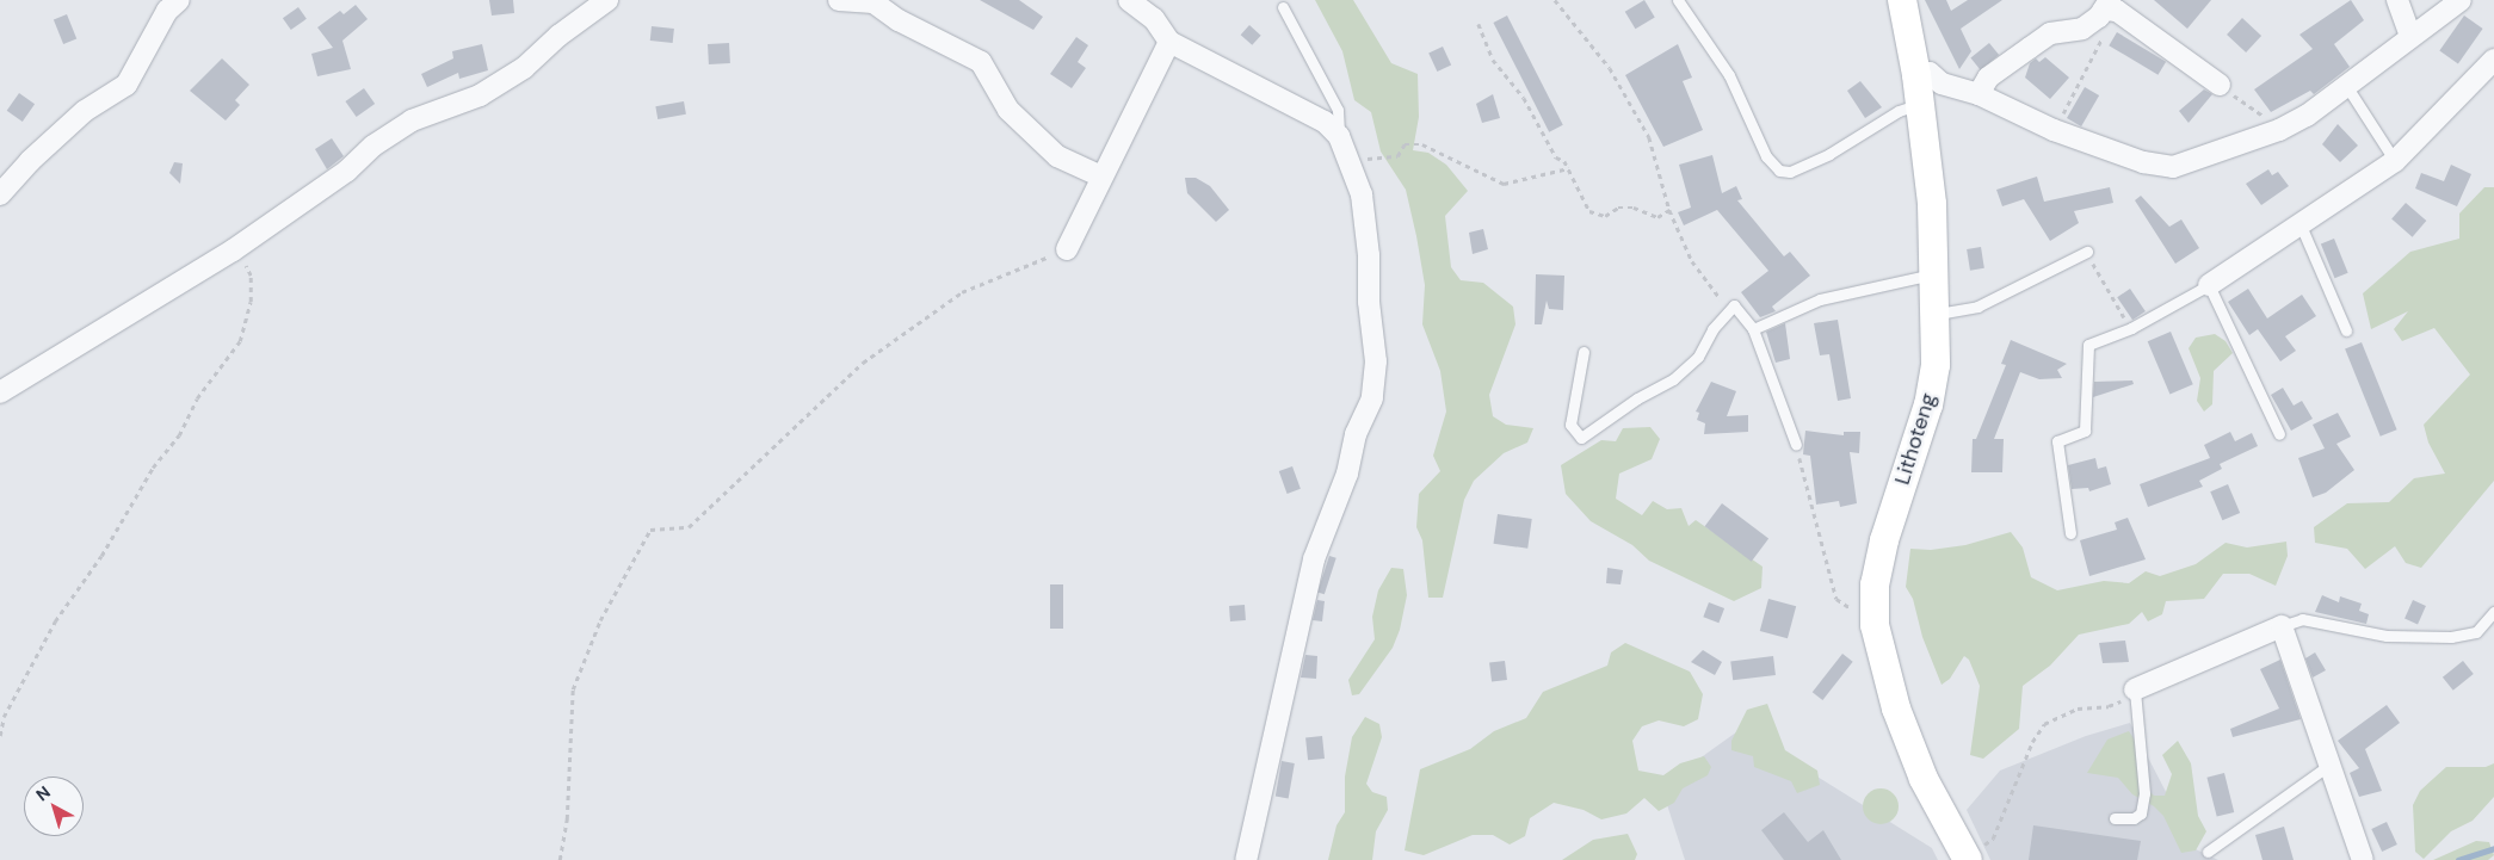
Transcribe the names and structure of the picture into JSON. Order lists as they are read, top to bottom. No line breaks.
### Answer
{"streets":{"main road":["Lithoteng"]},"north":"top left"}
